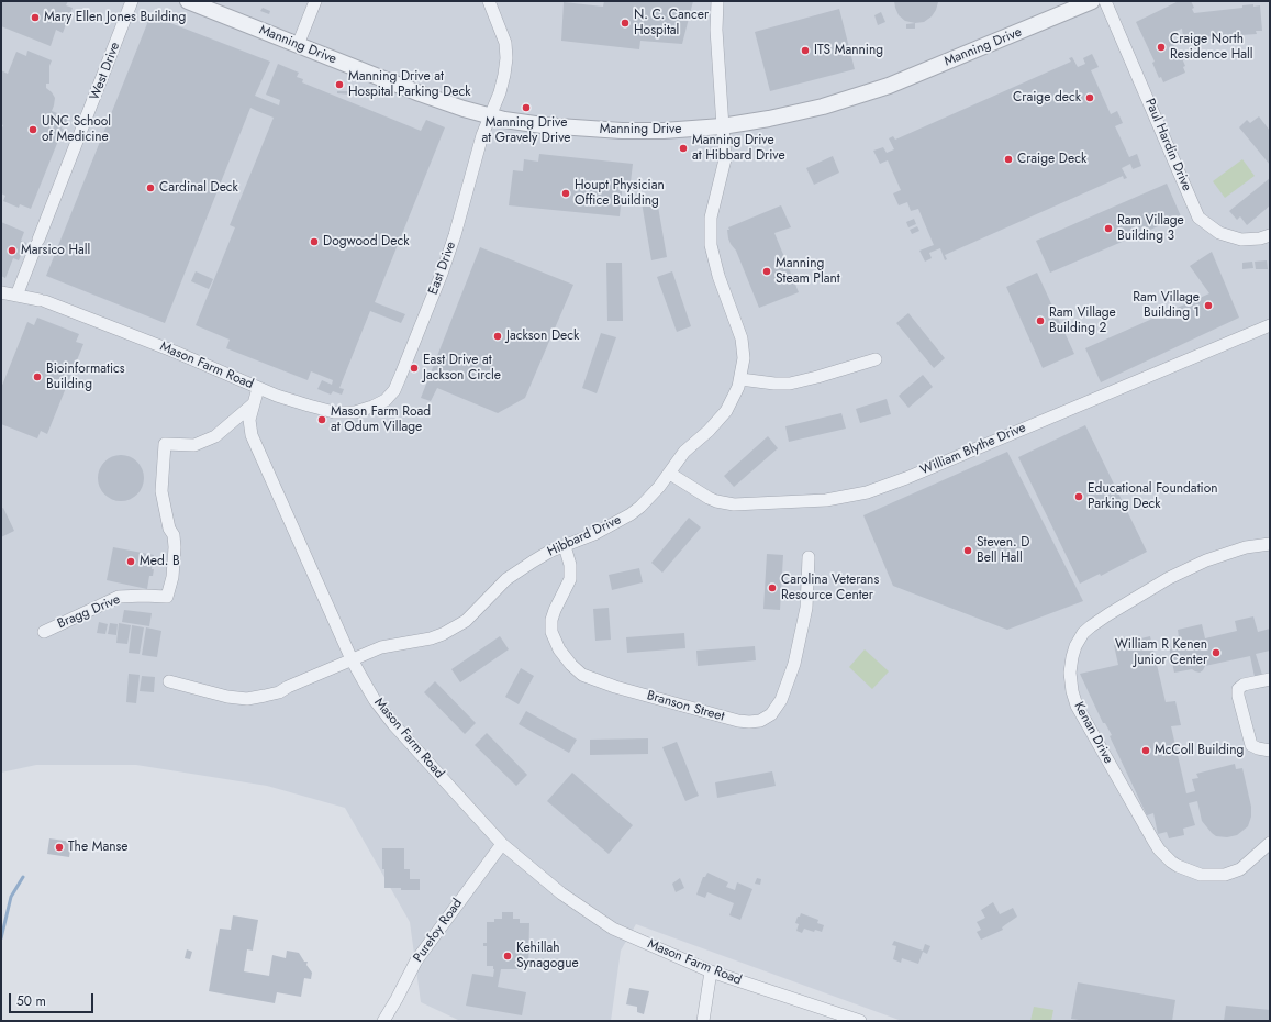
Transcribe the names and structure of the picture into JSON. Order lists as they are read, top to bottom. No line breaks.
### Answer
{"streets":{"street":["Manning Drive","West Drive","Paul Hardin Drive","East Drive","Mason Farm Road","William Blythe Drive","Hibbard Drive","Bragg Drive","Branson Street","Kenan Drive","Purefoy Road"]},"crossings":[["Manning Drive","East Drive"],["Manning Drive","Hibbard Drive"],["West Drive","Mason Farm Road"],["East Drive","Mason Farm Road"],["Mason Farm Road","Hibbard Drive"],["Mason Farm Road","Bragg Drive"],["Mason Farm Road","Purefoy Road"],["William Blythe Drive","Hibbard Drive"],["Hibbard Drive","Branson Street"]],"places":["Mary Ellen Jones Building","N. C. Cancer Hospital","Craige North Residence Hall","ITS Manning","Manning Drive at Hospital Parking Deck","Craige deck","Manning Drive at Gravely Drive","UNC School of Medicine","Manning Drive at Hibbard Drive","Craige Deck","Cardinal Deck","Houpt Physician Office Building","Ram Village Building 3","Dogwood Deck","Marsico Hall","Manning Steam Plant","Ram Village Building 1","Ram Village Building 2","Jackson Deck","East Drive at Jackson Circle","Bioinformatics Building","Mason Farm Road at Odum Village","Educational Foundation Parking Deck","Steven. D Bell Hall","Med. B","Carolina Veterans Resource Center","William R Kenen Junior Center","McColl Building","The Manse","Kehillah Synagogue"],"scale_bar":"50 m"}
